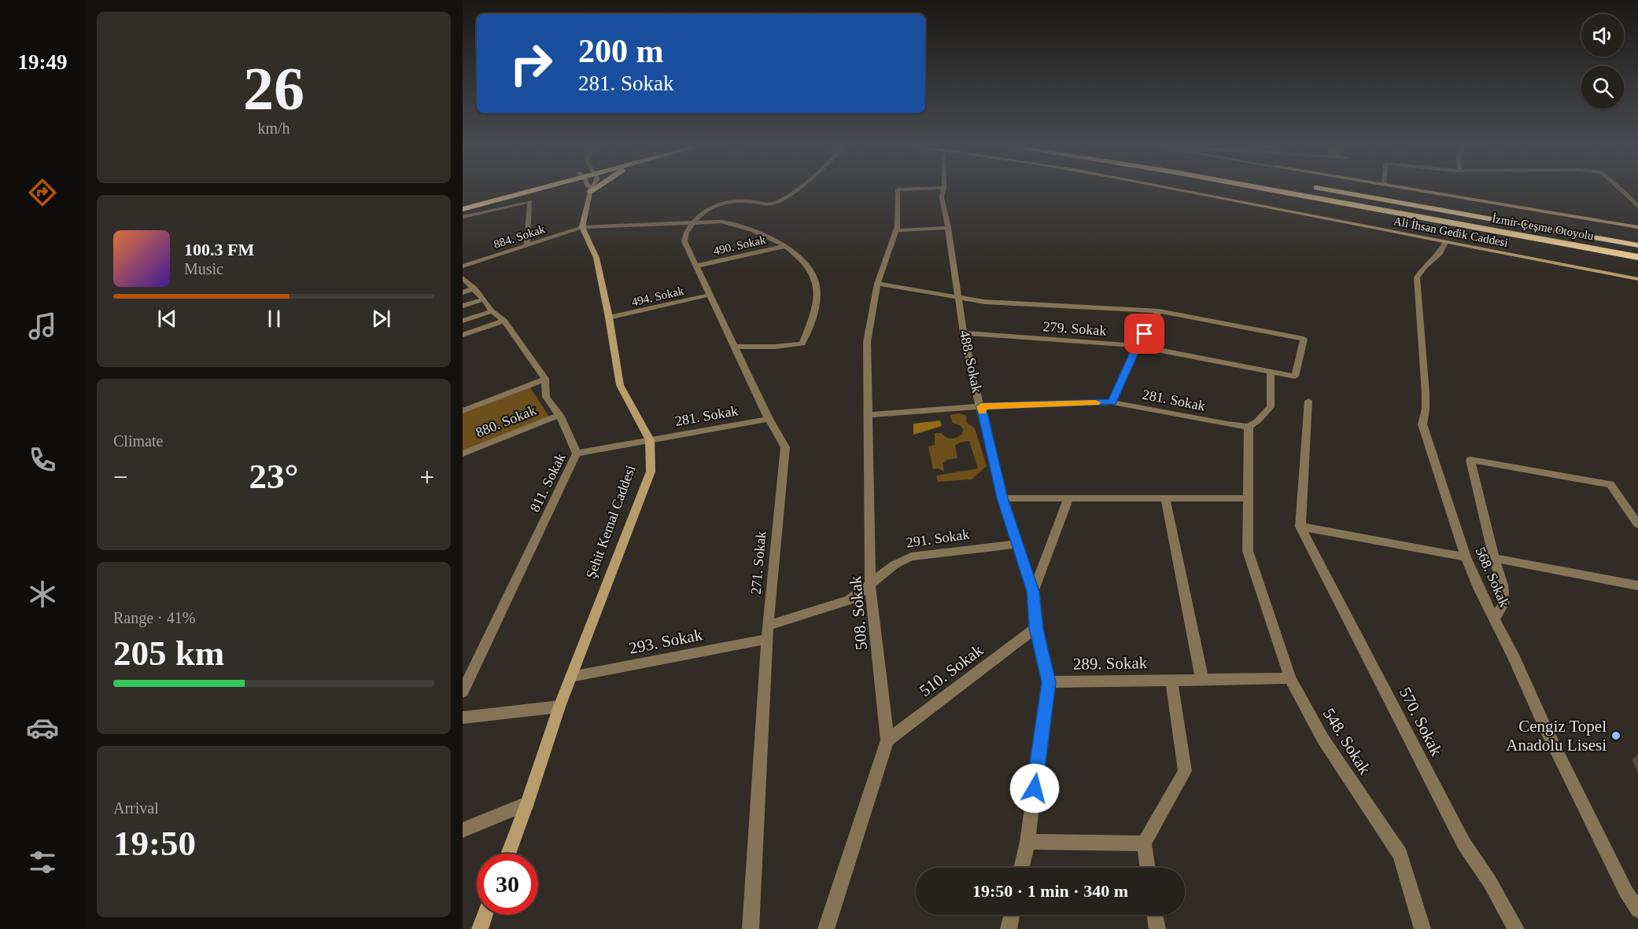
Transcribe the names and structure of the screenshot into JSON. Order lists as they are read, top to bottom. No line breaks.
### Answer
{"streets":{"highway":["İzmir-Çeşme Otoyolu"],"main road":["Ali İhsan Gedik Caddesi","Şehit Kemal Caddesi"],"street":["884. Sokak","490. Sokak","494. Sokak","279. Sokak","488. Sokak","281. Sokak","880. Sokak","811. Sokak","291. Sokak","271. Sokak","568. Sokak","508. Sokak","293. Sokak","289. Sokak","510. Sokak","570. Sokak","548. Sokak"]},"crossings":[["Ali İhsan Gedik Caddesi","568. Sokak"],["884. Sokak","490. Sokak"],["884. Sokak","Şehit Kemal Caddesi"],["884. Sokak","271. Sokak"],["490. Sokak","271. Sokak"],["494. Sokak","Şehit Kemal Caddesi"],["494. Sokak","271. Sokak"],["279. Sokak","488. Sokak"],["488. Sokak","281. Sokak"],["488. Sokak","291. Sokak"],["488. Sokak","289. Sokak"],["488. Sokak","510. Sokak"],["281. Sokak","811. Sokak"],["281. Sokak","Şehit Kemal Caddesi"],["281. Sokak","271. Sokak"],["281. Sokak","508. Sokak"],["281. Sokak","548. Sokak"],["880. Sokak","811. Sokak"],["Şehit Kemal Caddesi","293. Sokak"],["291. Sokak","271. Sokak"],["291. Sokak","508. Sokak"],["271. Sokak","293. Sokak"],["508. Sokak","510. Sokak"]],"places":["Cengiz Topel Anadolu Lisesi"],"page":{"tabs":"19:49","tile":[["26","km/h"],"Climate",["Range · 41%","205 km"],["Arrival","19:50"]],"turn":["200 m","281. Sokak"],"song":["100.3 FM","Music"],"heat":["−","23°","+"],"limit":"30","trip":"19:50 · 1 min · 340 m"}}
